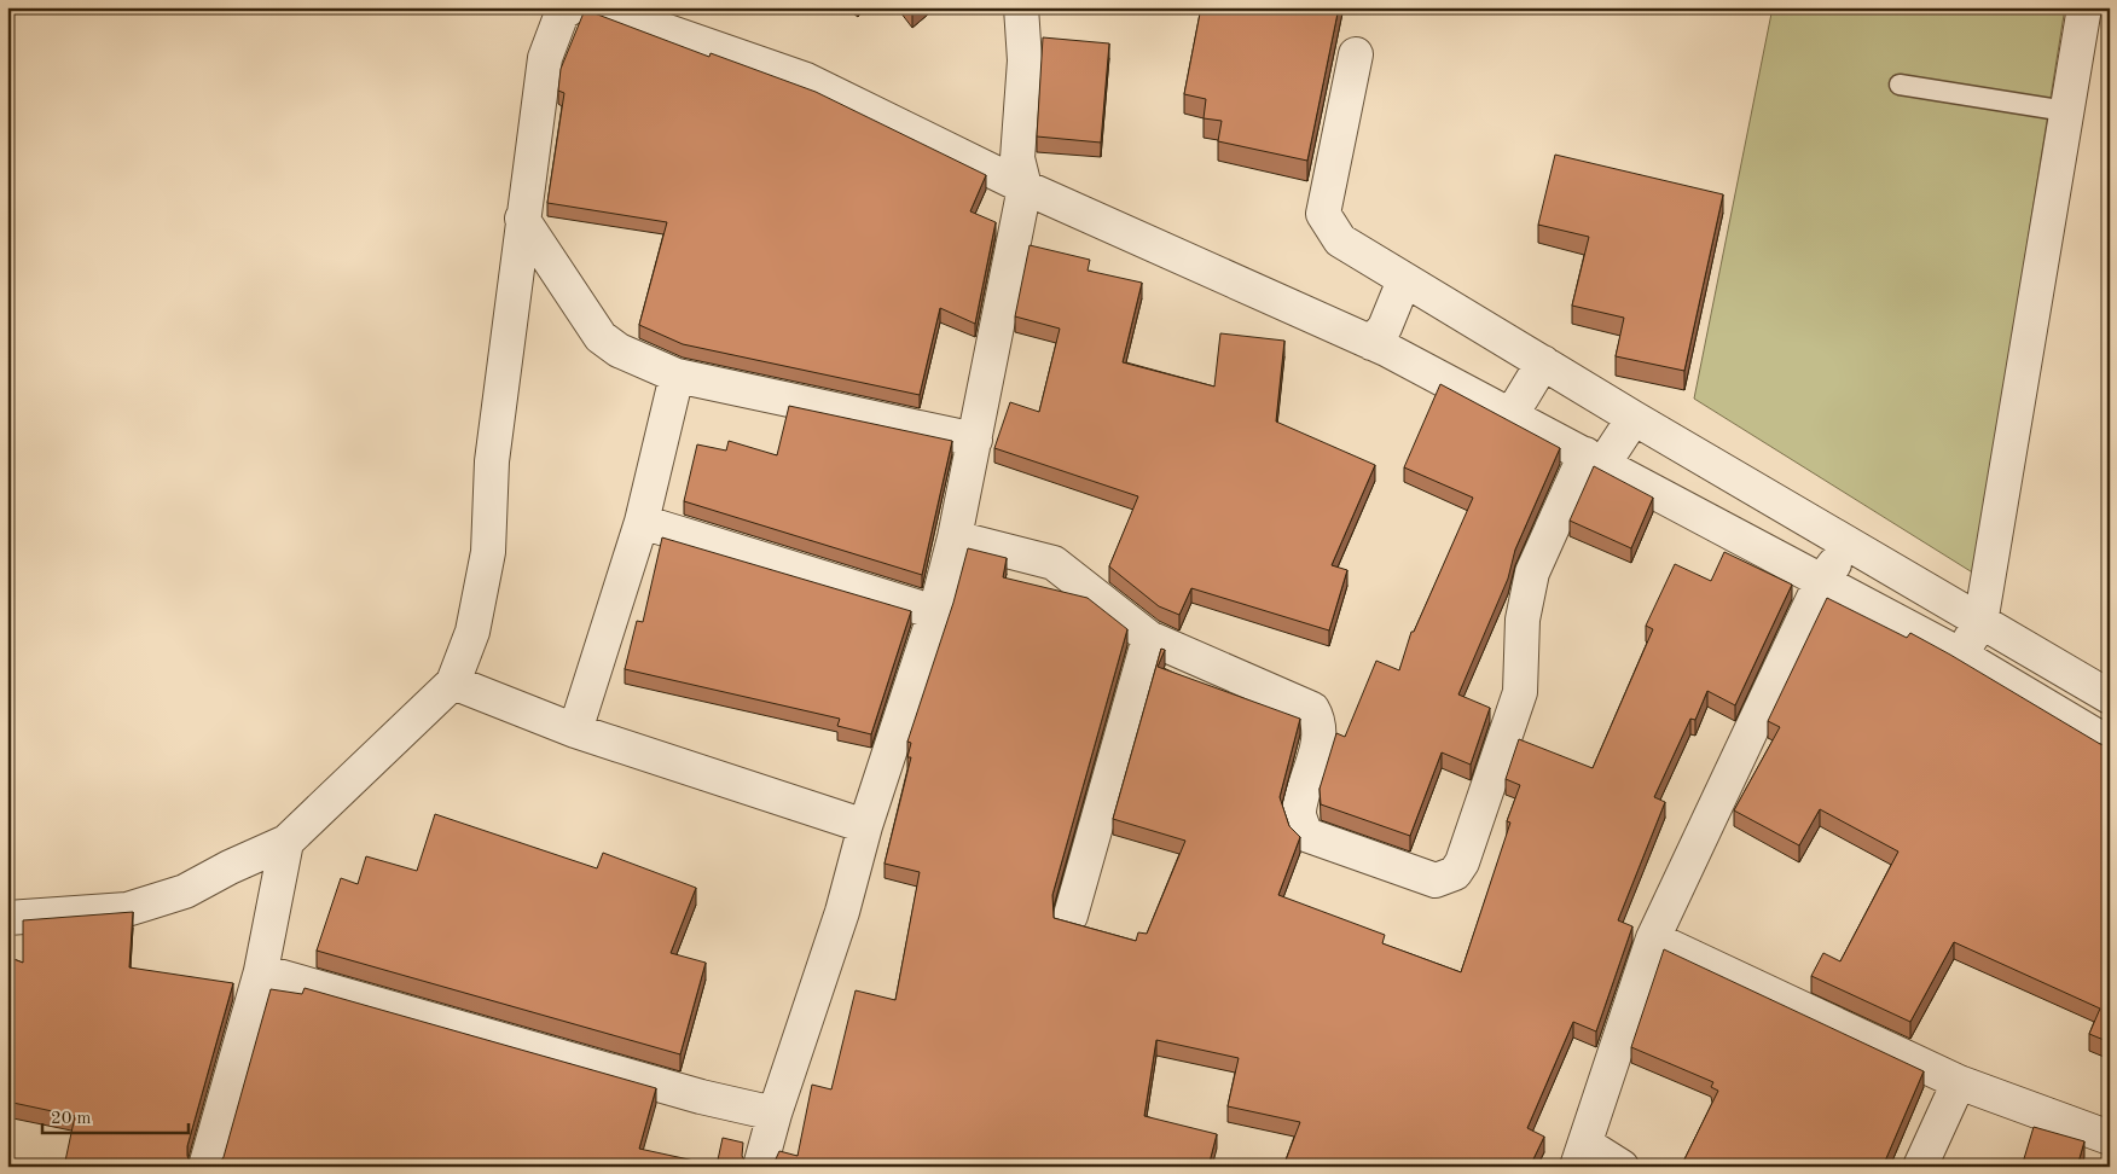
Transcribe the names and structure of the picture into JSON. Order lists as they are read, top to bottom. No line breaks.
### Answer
{"scale_bar":"20 m"}
